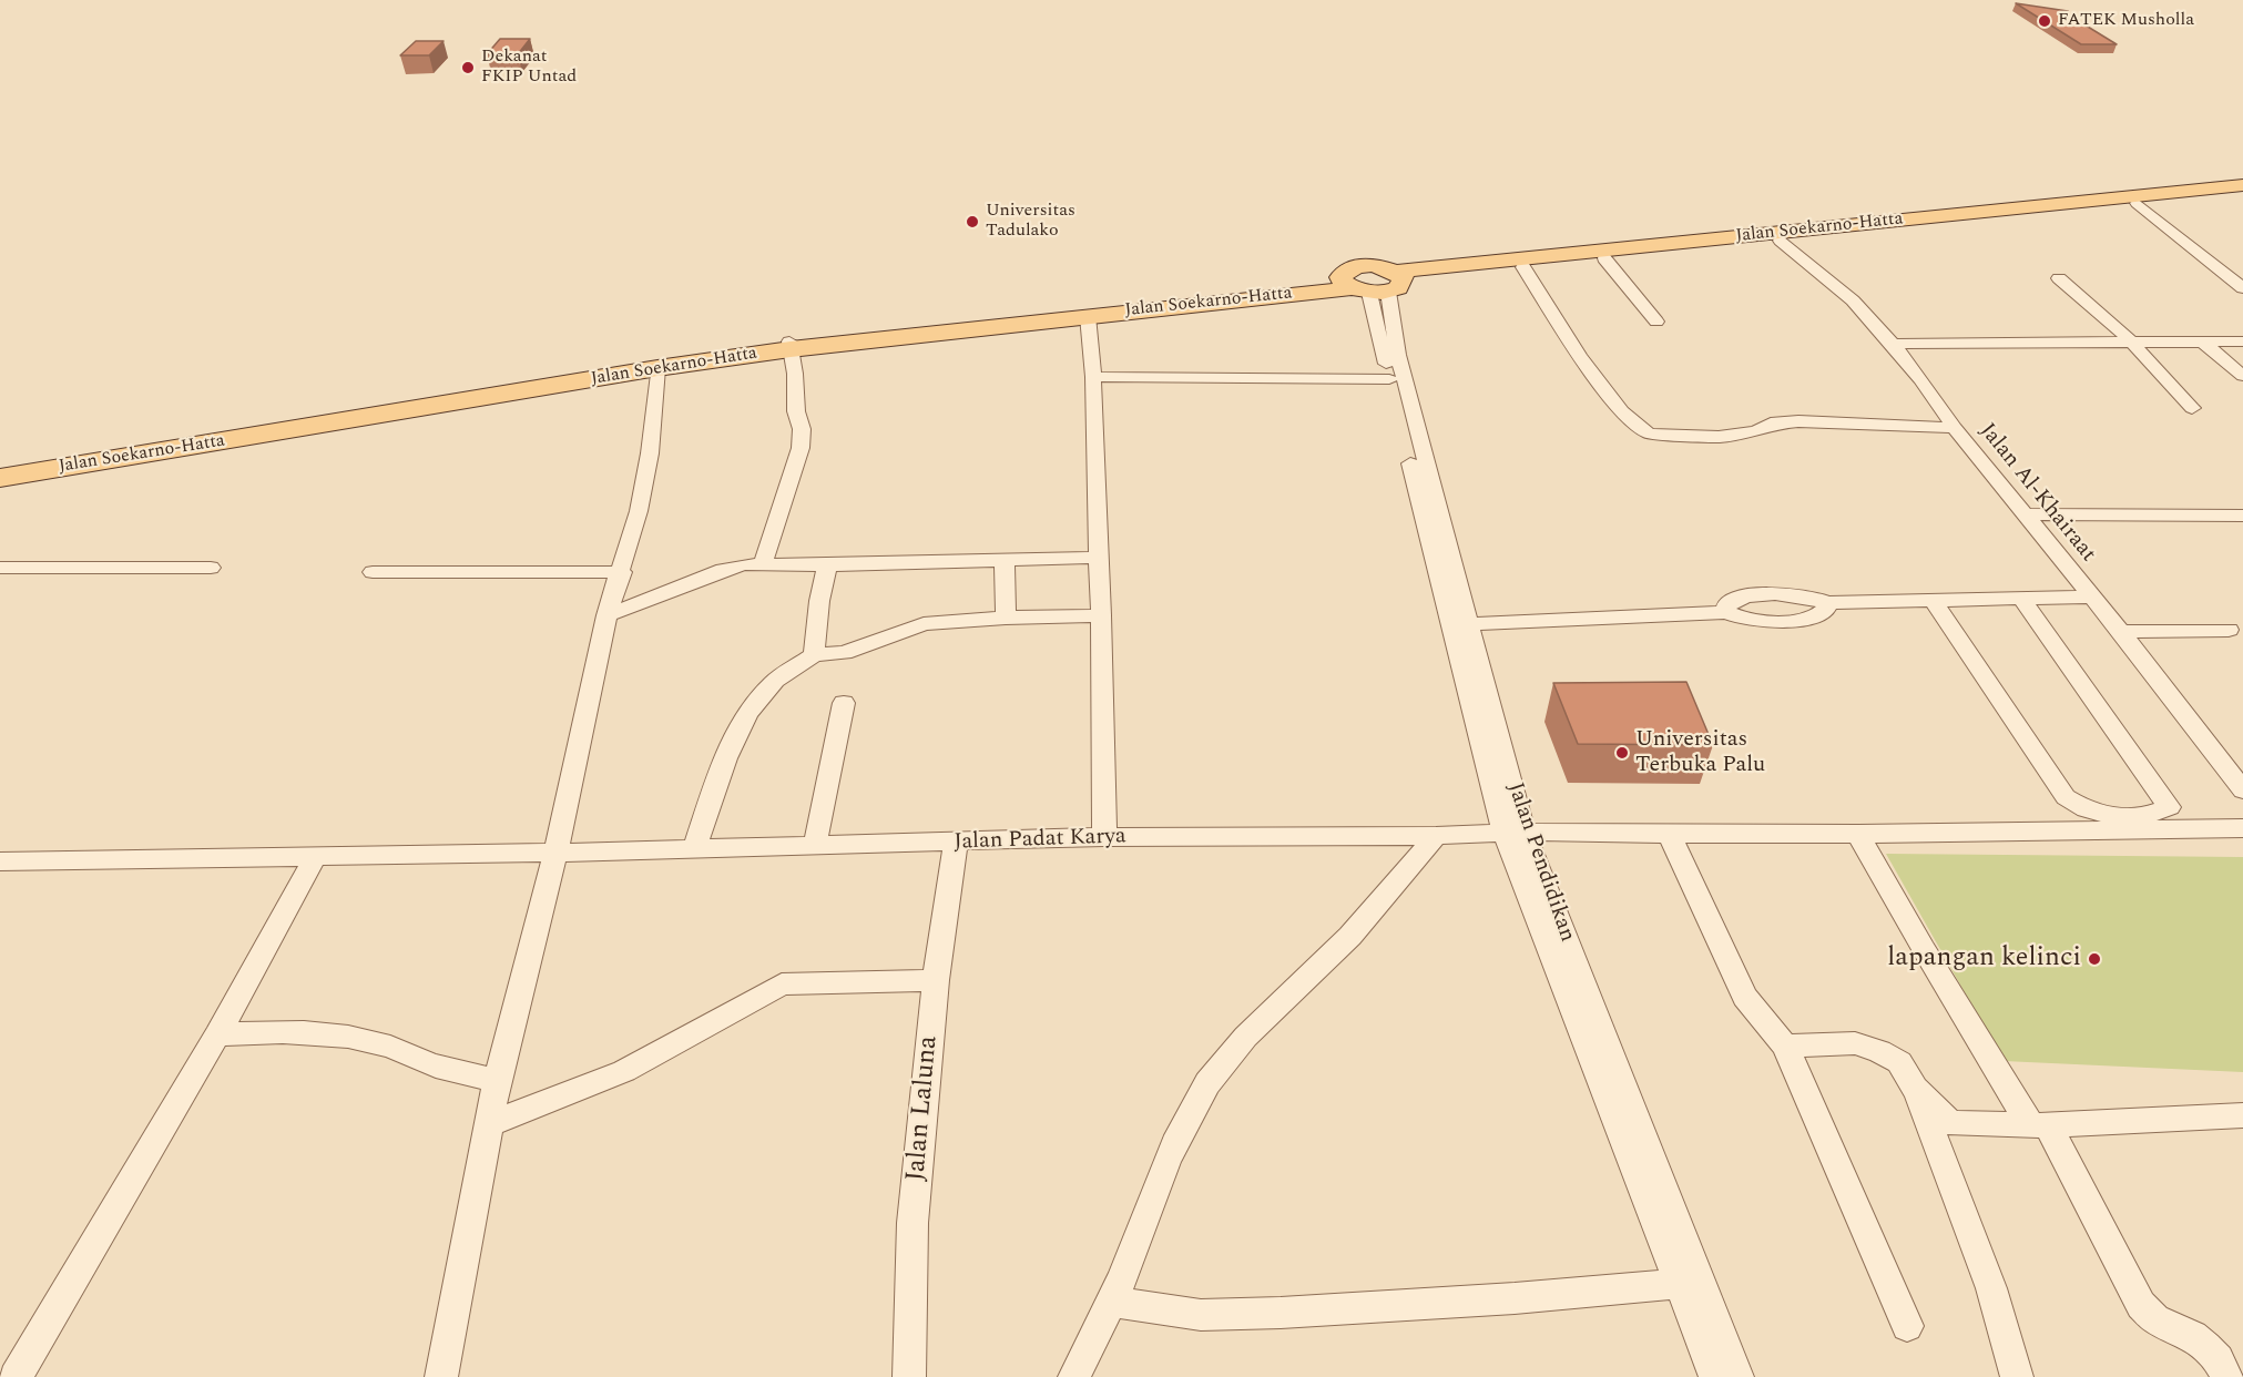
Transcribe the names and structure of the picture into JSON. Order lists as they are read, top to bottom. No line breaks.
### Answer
{"streets":{"main road":["Jalan Soekarno-Hatta"],"street":["Jalan Al-Khairaat","Jalan Padat Karya","Jalan Pendidikan","Jalan Laluna"]},"crossings":[["Jalan Soekarno-Hatta","Jalan Al-Khairaat"],["Jalan Soekarno-Hatta","Jalan Pendidikan"],["Jalan Padat Karya","Jalan Pendidikan"],["Jalan Padat Karya","Jalan Laluna"]],"places":["FATEK Musholla","Dekanat FKIP Untad","Universitas Tadulako","Universitas Terbuka Palu","lapangan kelinci"]}
